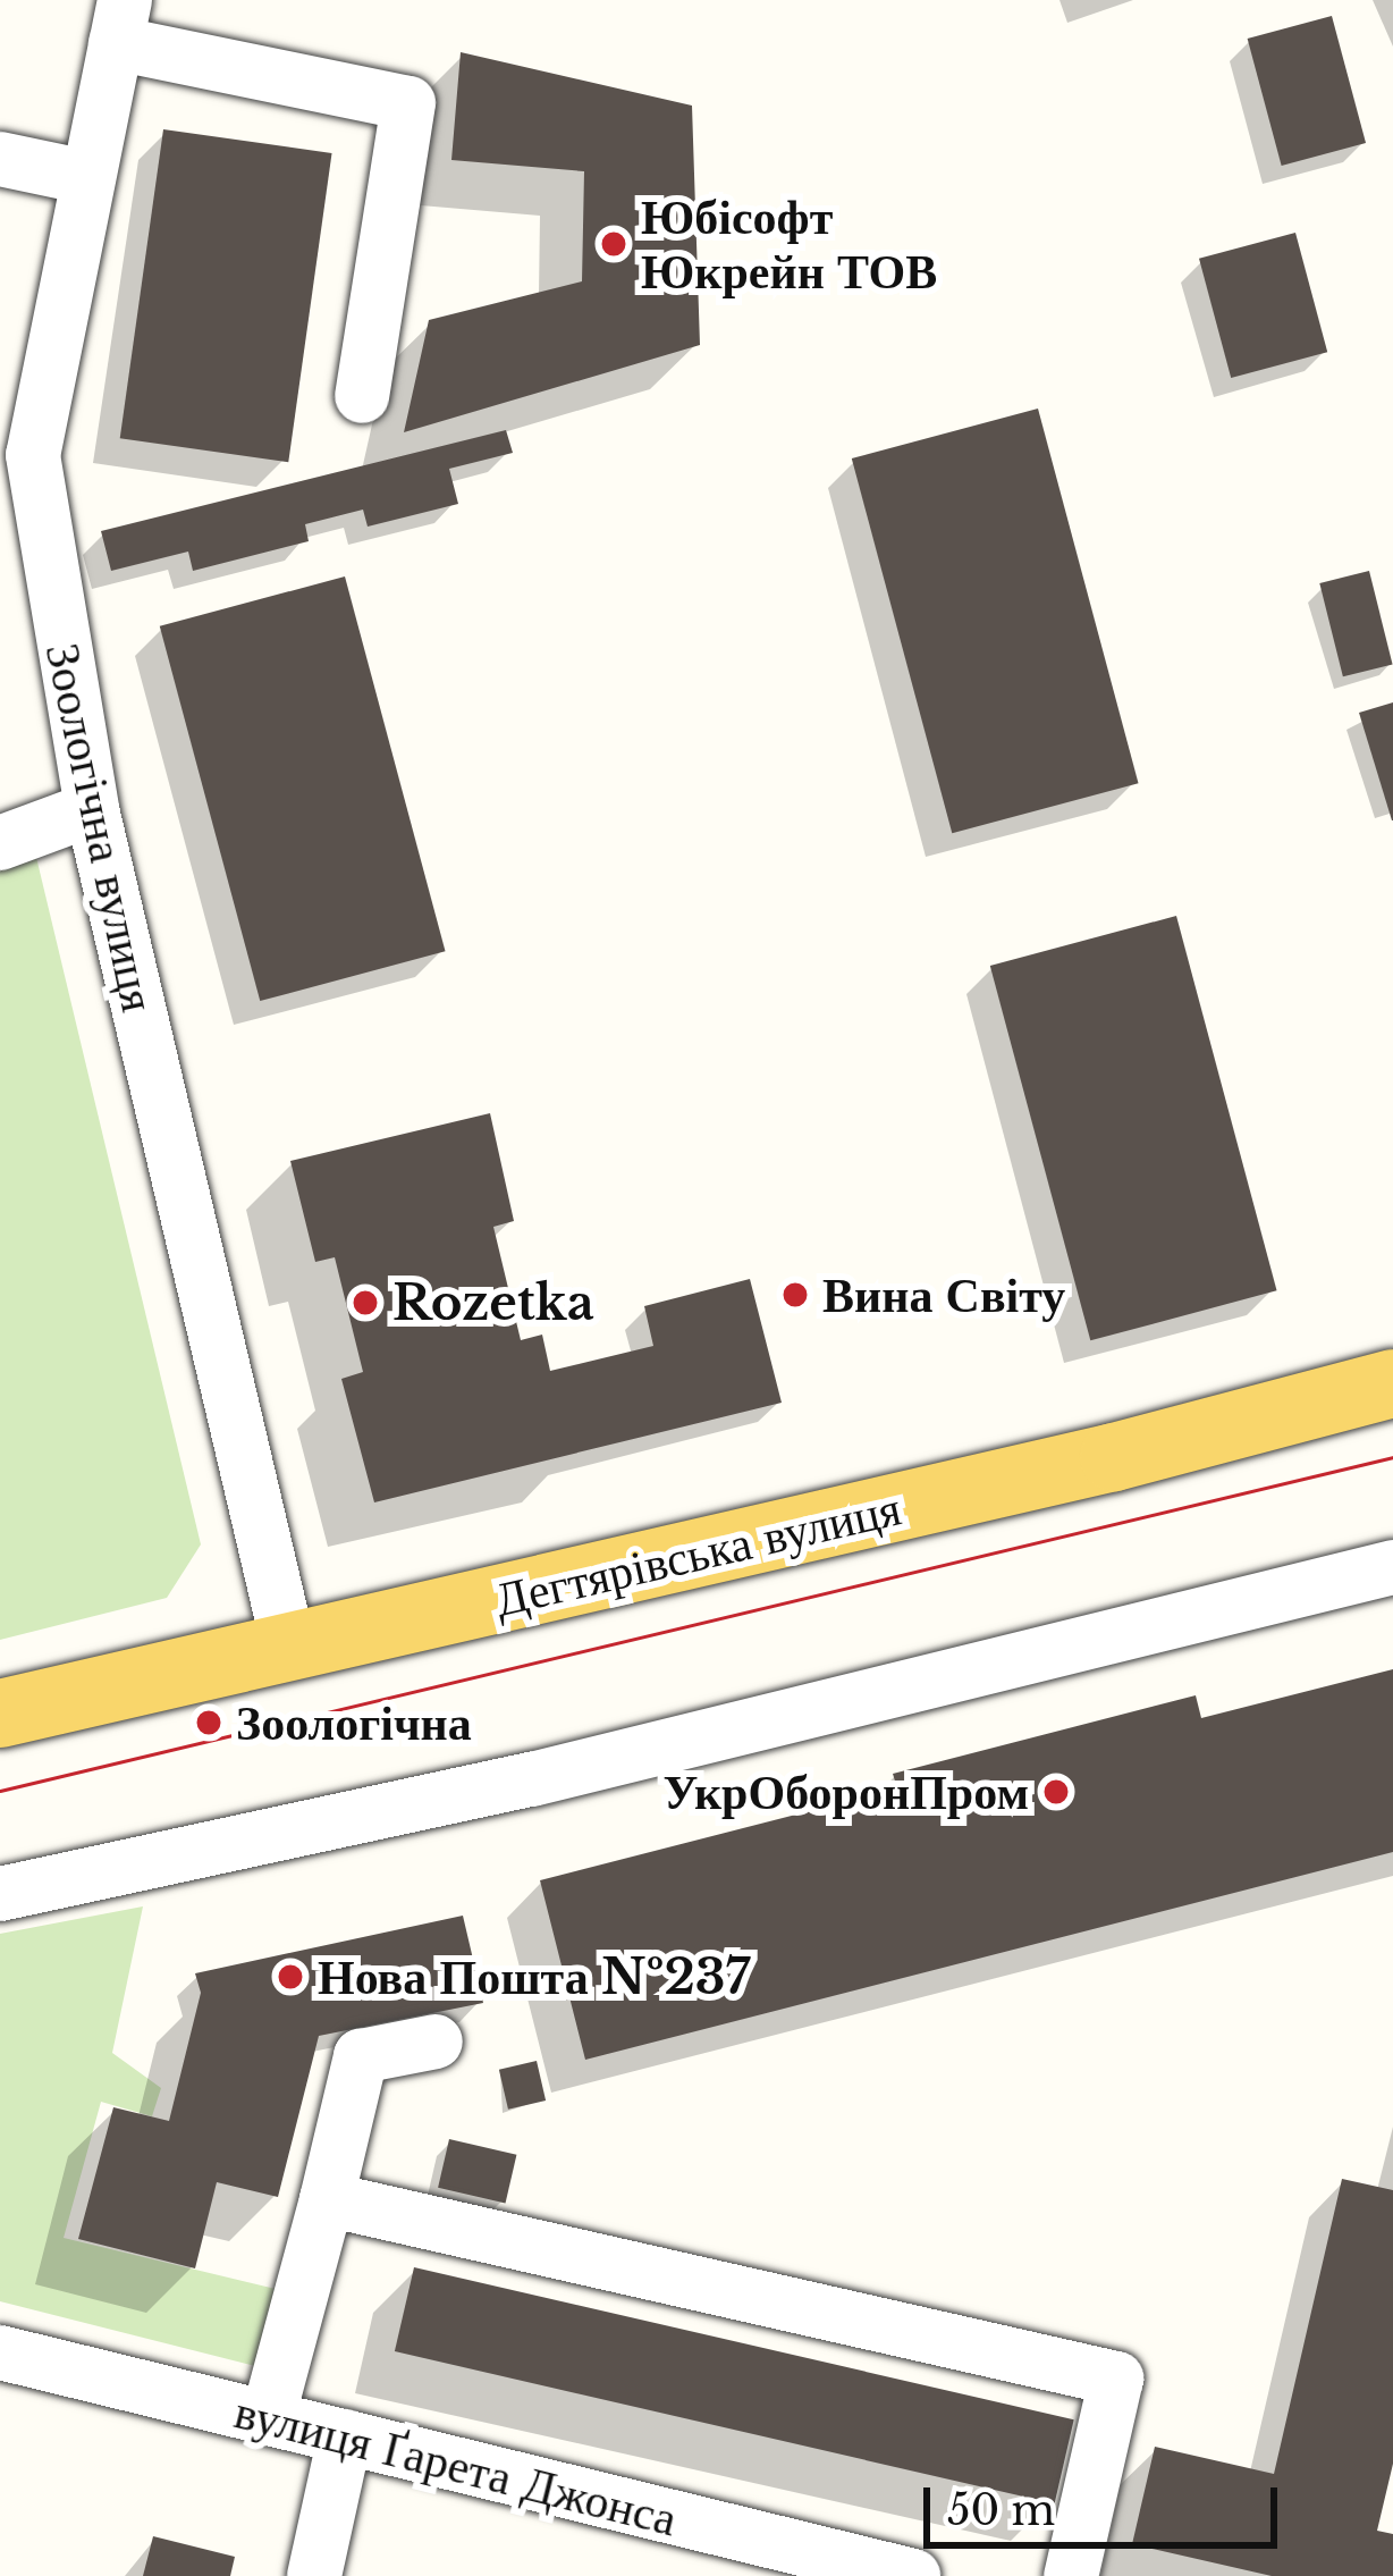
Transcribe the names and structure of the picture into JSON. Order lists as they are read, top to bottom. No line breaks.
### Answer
{"streets":{"main road":["Дегтярівська вулиця"],"street":["Зоологічна вулиця","вулиця Ґарета Джонса"]},"crossings":[["Зоологічна вулиця","Дегтярівська вулиця"]],"places":["Юбісофт Юкрейн ТОВ","Вина Світу","Rozetka","Зоологічна","УкрОборонПром","Нова Пошта №237"],"scale_bar":"50 m"}
